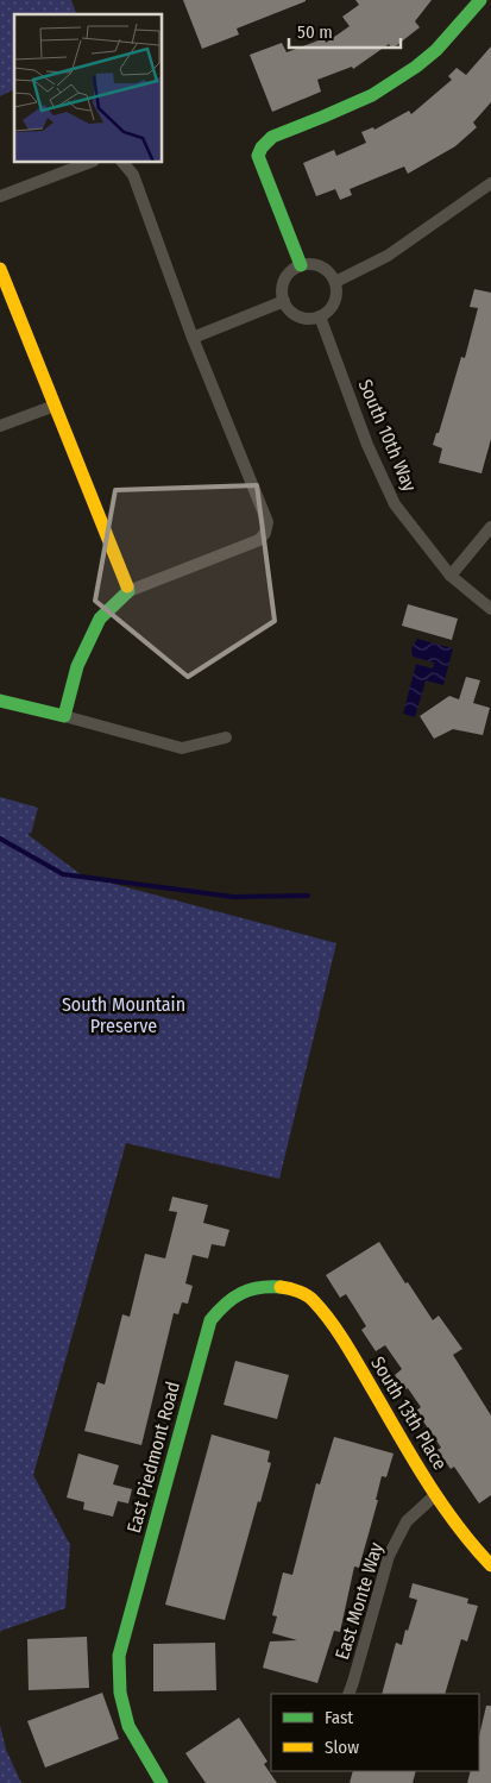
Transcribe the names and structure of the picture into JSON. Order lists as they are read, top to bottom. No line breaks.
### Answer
{"streets":{"street":["South 10th Way","South 13th Place","East Piedmont Road","East Monte Way"]},"crossings":[["South 13th Place","East Piedmont Road"],["South 13th Place","East Monte Way"]],"parks":["South Mountain Preserve"],"legend":["Fast","Slow"],"scale_bar":"50 m"}
